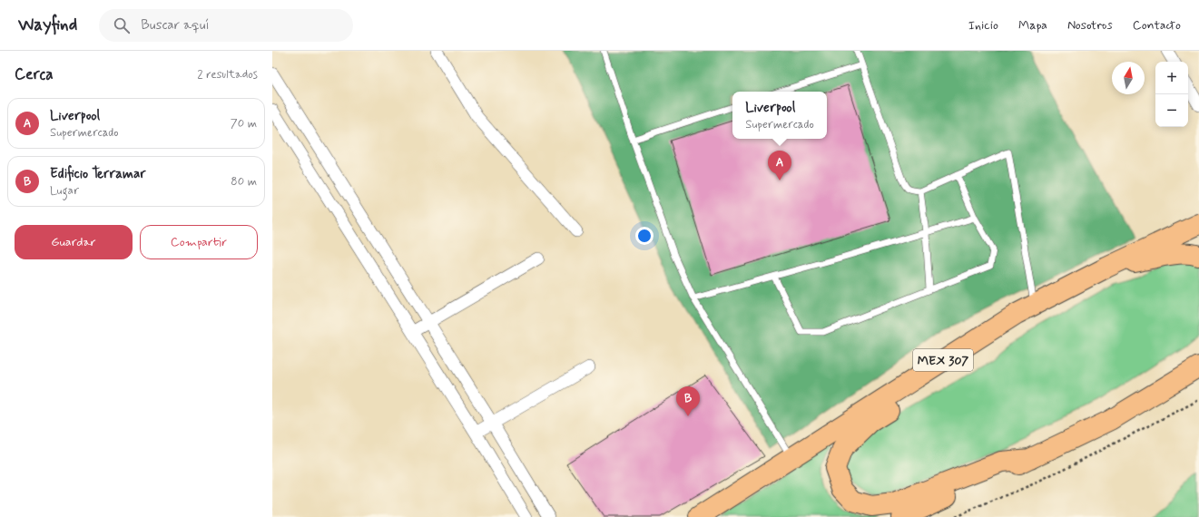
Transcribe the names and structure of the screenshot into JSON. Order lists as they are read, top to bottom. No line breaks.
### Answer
{"streets":{"highway":["MEX 307"]},"north":"top","page":{"header":"Wayfind","search":"Buscar aquí","nav":["Inicio","Mapa","Nosotros","Contacto"],"heading":["Cerca","2 resultados"],"map_buttons":["+","−"],"popup":["Liverpool","Supermercado"],"list":[{"mark":"A","name":"Liverpool","note":"Supermercado","value":"70 m"},{"mark":"B","name":"Edificio Terramar","note":"Lugar","value":"80 m"}],"pins":["A","B"],"buttons":["Guardar","Compartir"]}}
